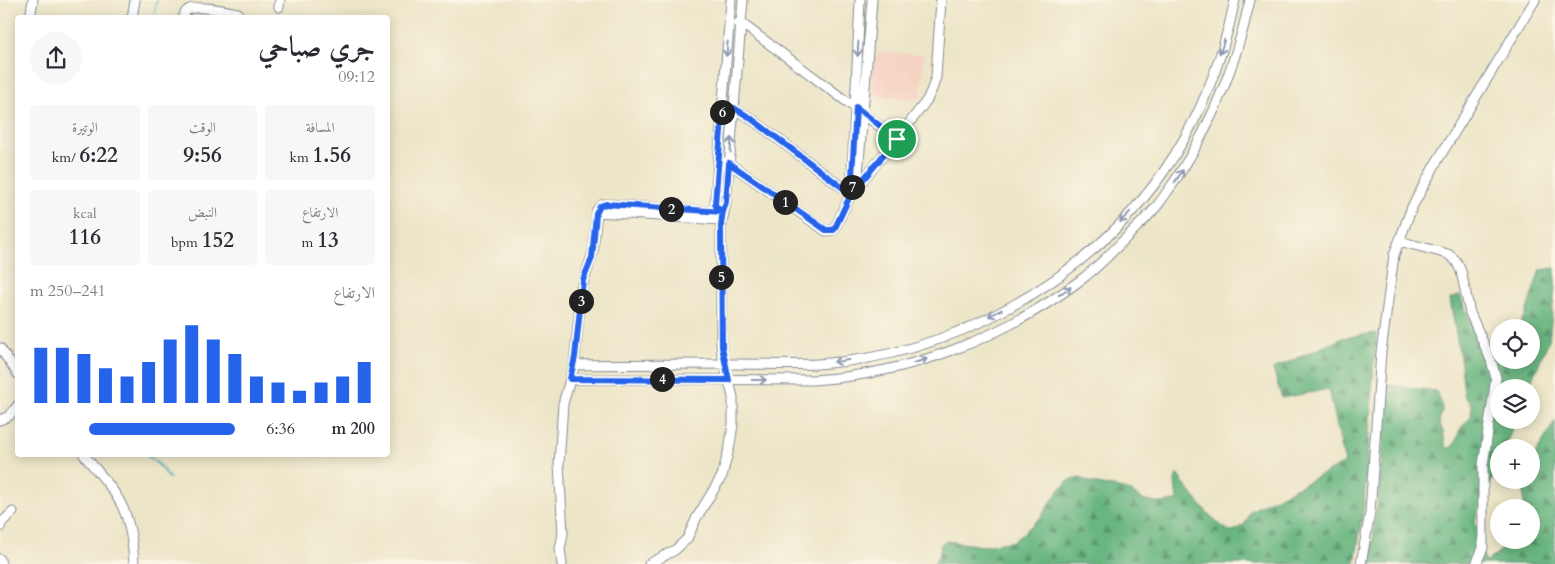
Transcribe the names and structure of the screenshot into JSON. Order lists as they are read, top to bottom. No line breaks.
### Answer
{"page":{"heading":["جري صباحي","09:12"],"pins":["6","7","1","2","5","3","4"],"stats":[["المسافة","1.56 km"],["الوقت","9:56"],["الوتيرة","6:22 /km"],["الارتفاع","13 m"],["النبض","152 bpm"],["kcal","116"]],"chart":["الارتفاع","241–250 m"],"map_buttons":["+","−"],"list":[{"name":"200 m","note":"6:36"}]}}
